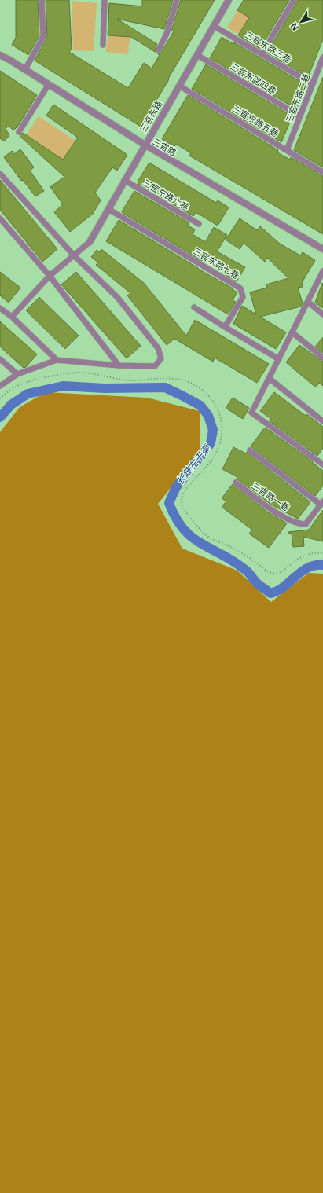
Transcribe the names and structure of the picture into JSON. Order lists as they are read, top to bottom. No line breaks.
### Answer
{"streets":{"street":["三官东路","三官路"],"lane":["三官东路三巷","三官东路四巷","三官东路二巷","三官东路五巷","三官东路六巷","三官东路七巷","三官路一巷"]},"crossings":[["三官东路三巷","三官东路二巷"],["三官东路三巷","三官东路"],["三官东路四巷","三官东路二巷"],["三官东路四巷","三官东路"],["三官东路二巷","三官东路五巷"],["三官东路","三官东路五巷"],["三官东路","三官路"],["三官东路","三官东路六巷"],["三官东路","三官东路七巷"]],"water":["长歧左干渠"],"north":"bottom left"}
